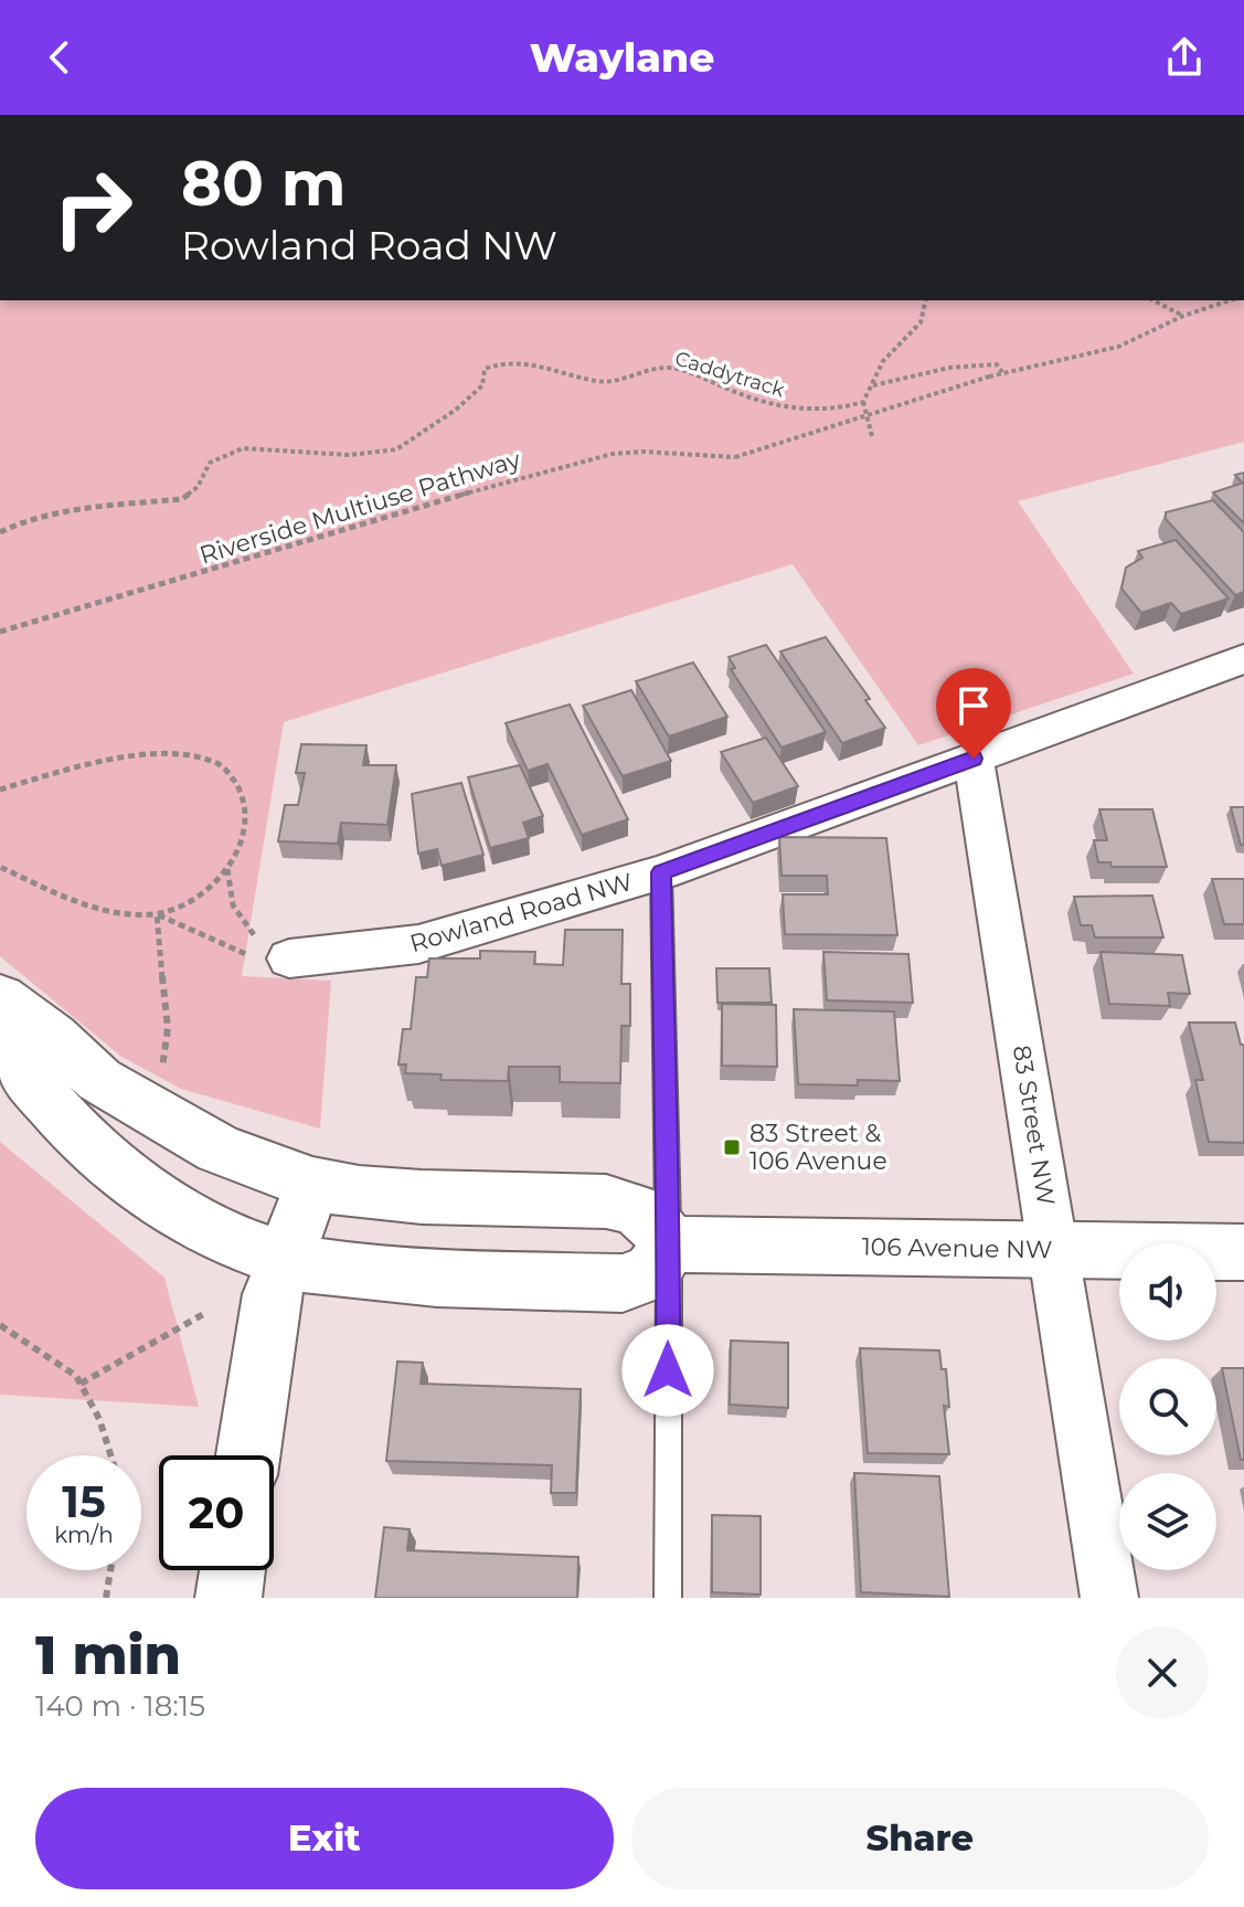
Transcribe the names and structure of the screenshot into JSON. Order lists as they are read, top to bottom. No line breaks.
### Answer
{"streets":{"main road":["106 Avenue NW"],"street":["Rowland Road NW","83 Street NW"],"path":["Caddytrack","Riverside Multiuse Pathway"]},"crossings":[["Rowland Road NW","83 Street NW"],["83 Street NW","106 Avenue NW"]],"places":{"transit":["83 Street & 106 Avenue"]},"page":{"header":"Waylane","turn":["80 m","Rowland Road NW"],"speed":"15 km/h","limit":"20","heading":["1 min","140 m · 18:15"],"buttons":["Exit","Share"]}}
